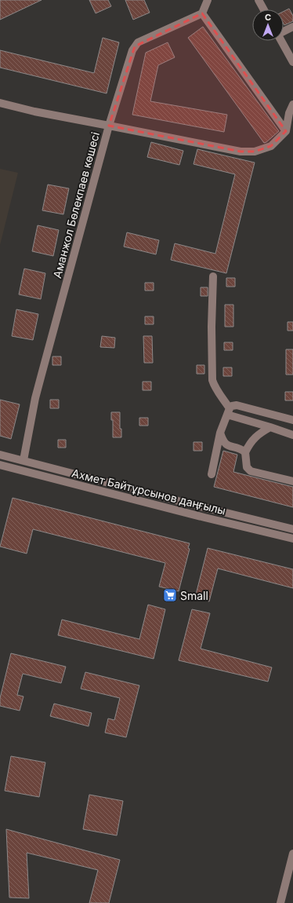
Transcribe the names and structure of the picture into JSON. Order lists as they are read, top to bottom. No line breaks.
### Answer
{"streets":{"street":["Аманжол Бөлекпаев көшесі","Ахмет Байтұрсынов даңғылы"]},"crossings":[["Аманжол Бөлекпаев көшесі","Ахмет Байтұрсынов даңғылы"]],"places":{"supermarket":["Small"]},"north":"top"}
